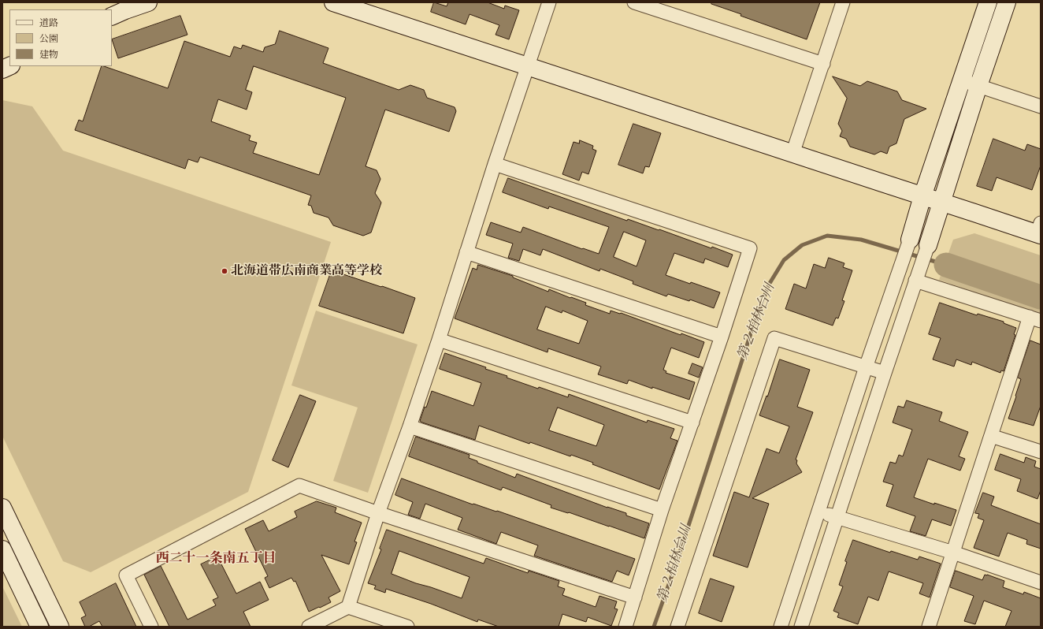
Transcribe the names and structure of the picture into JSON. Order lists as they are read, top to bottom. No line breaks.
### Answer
{"districts":["西二十一条南五丁目"],"water":["第２柏林台川"],"places":["北海道帯広南商業高等学校"],"legend":["道路","公園","建物"]}
